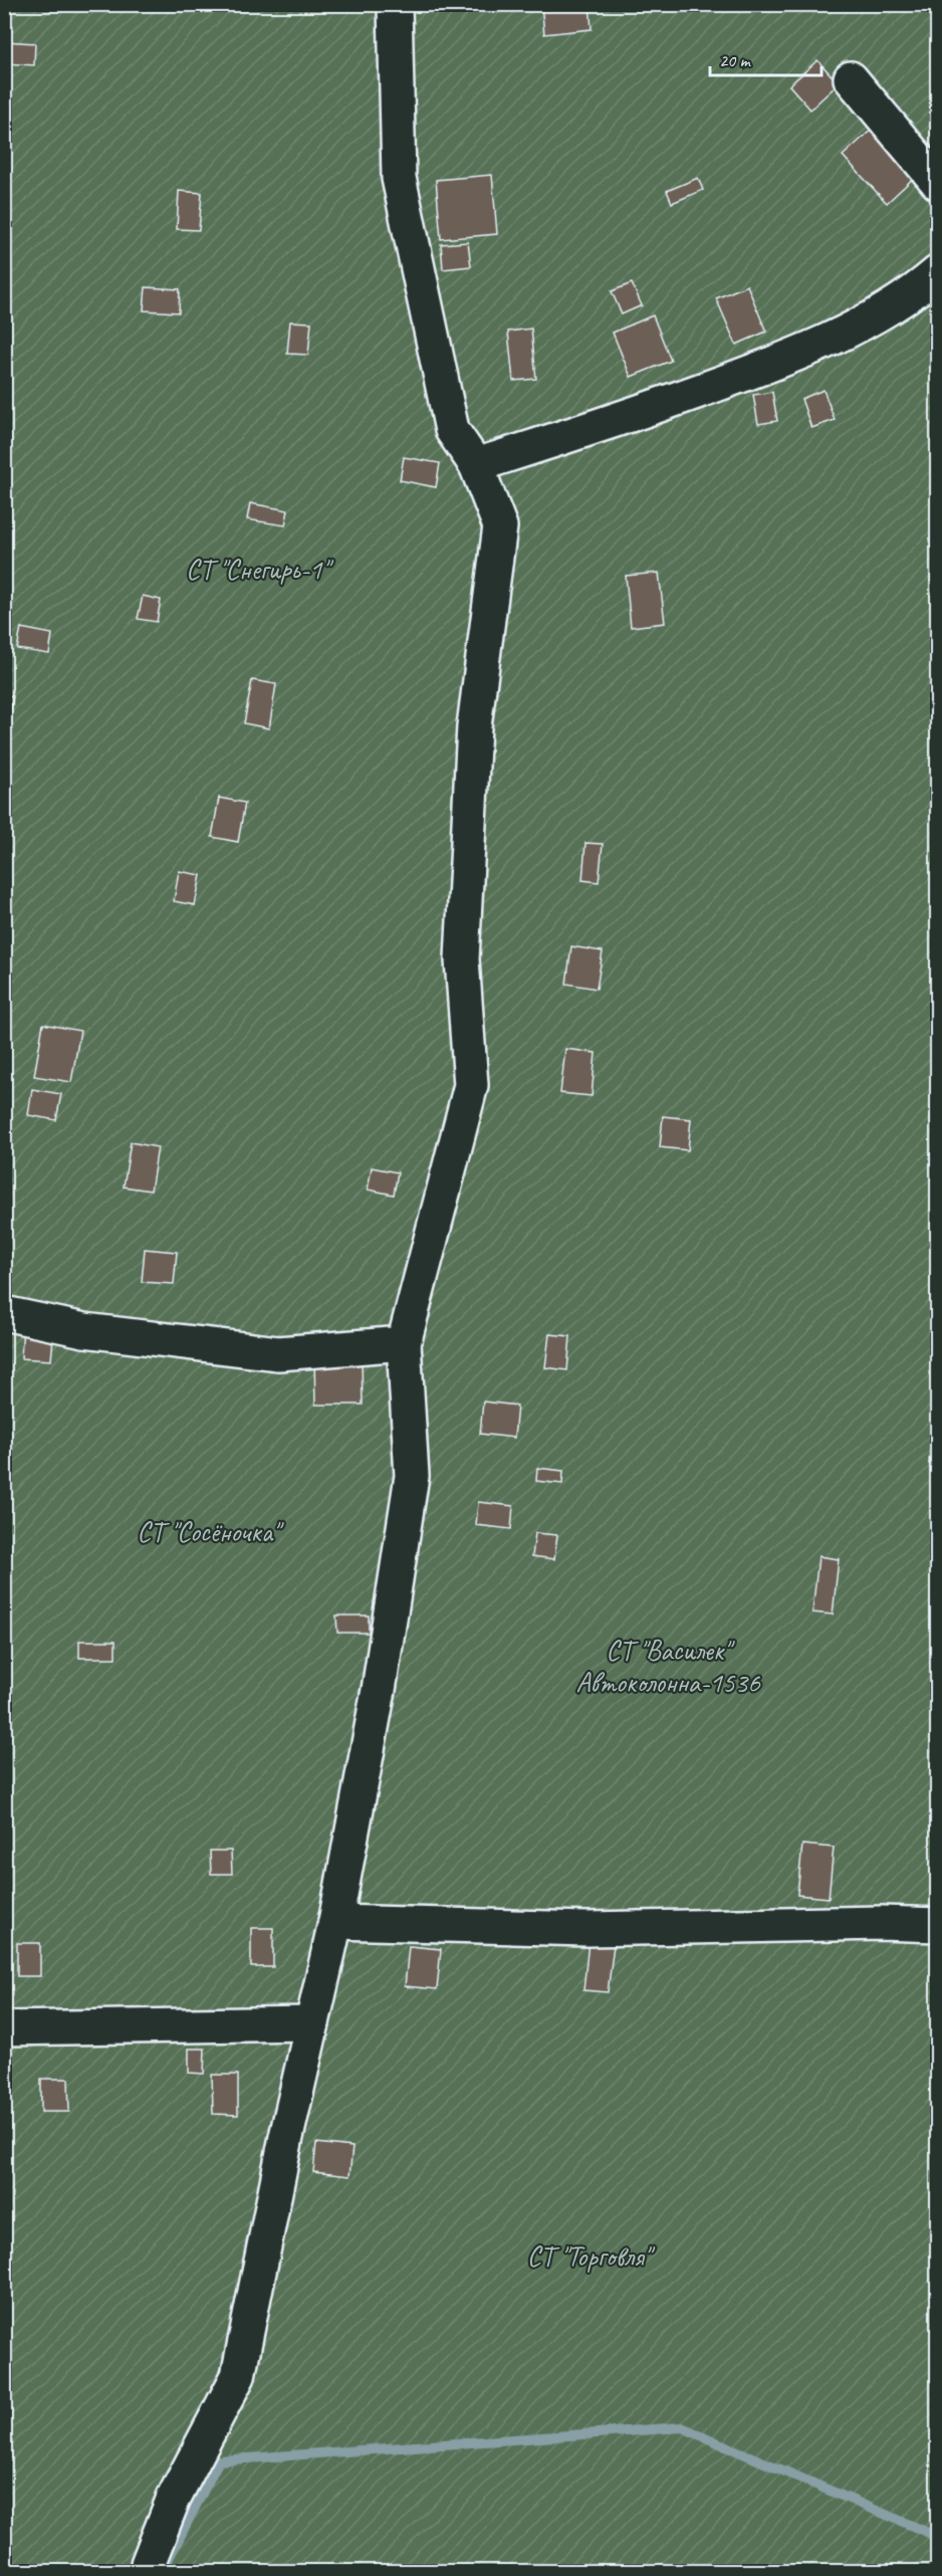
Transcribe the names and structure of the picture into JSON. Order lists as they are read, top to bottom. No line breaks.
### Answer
{"parks":["СТ \"Снегирь-1\"","СТ \"Сосёночка\"","СТ \"Василек\" Автоколонна-1536","СТ \"Торговля\""],"scale_bar":"20 m"}
